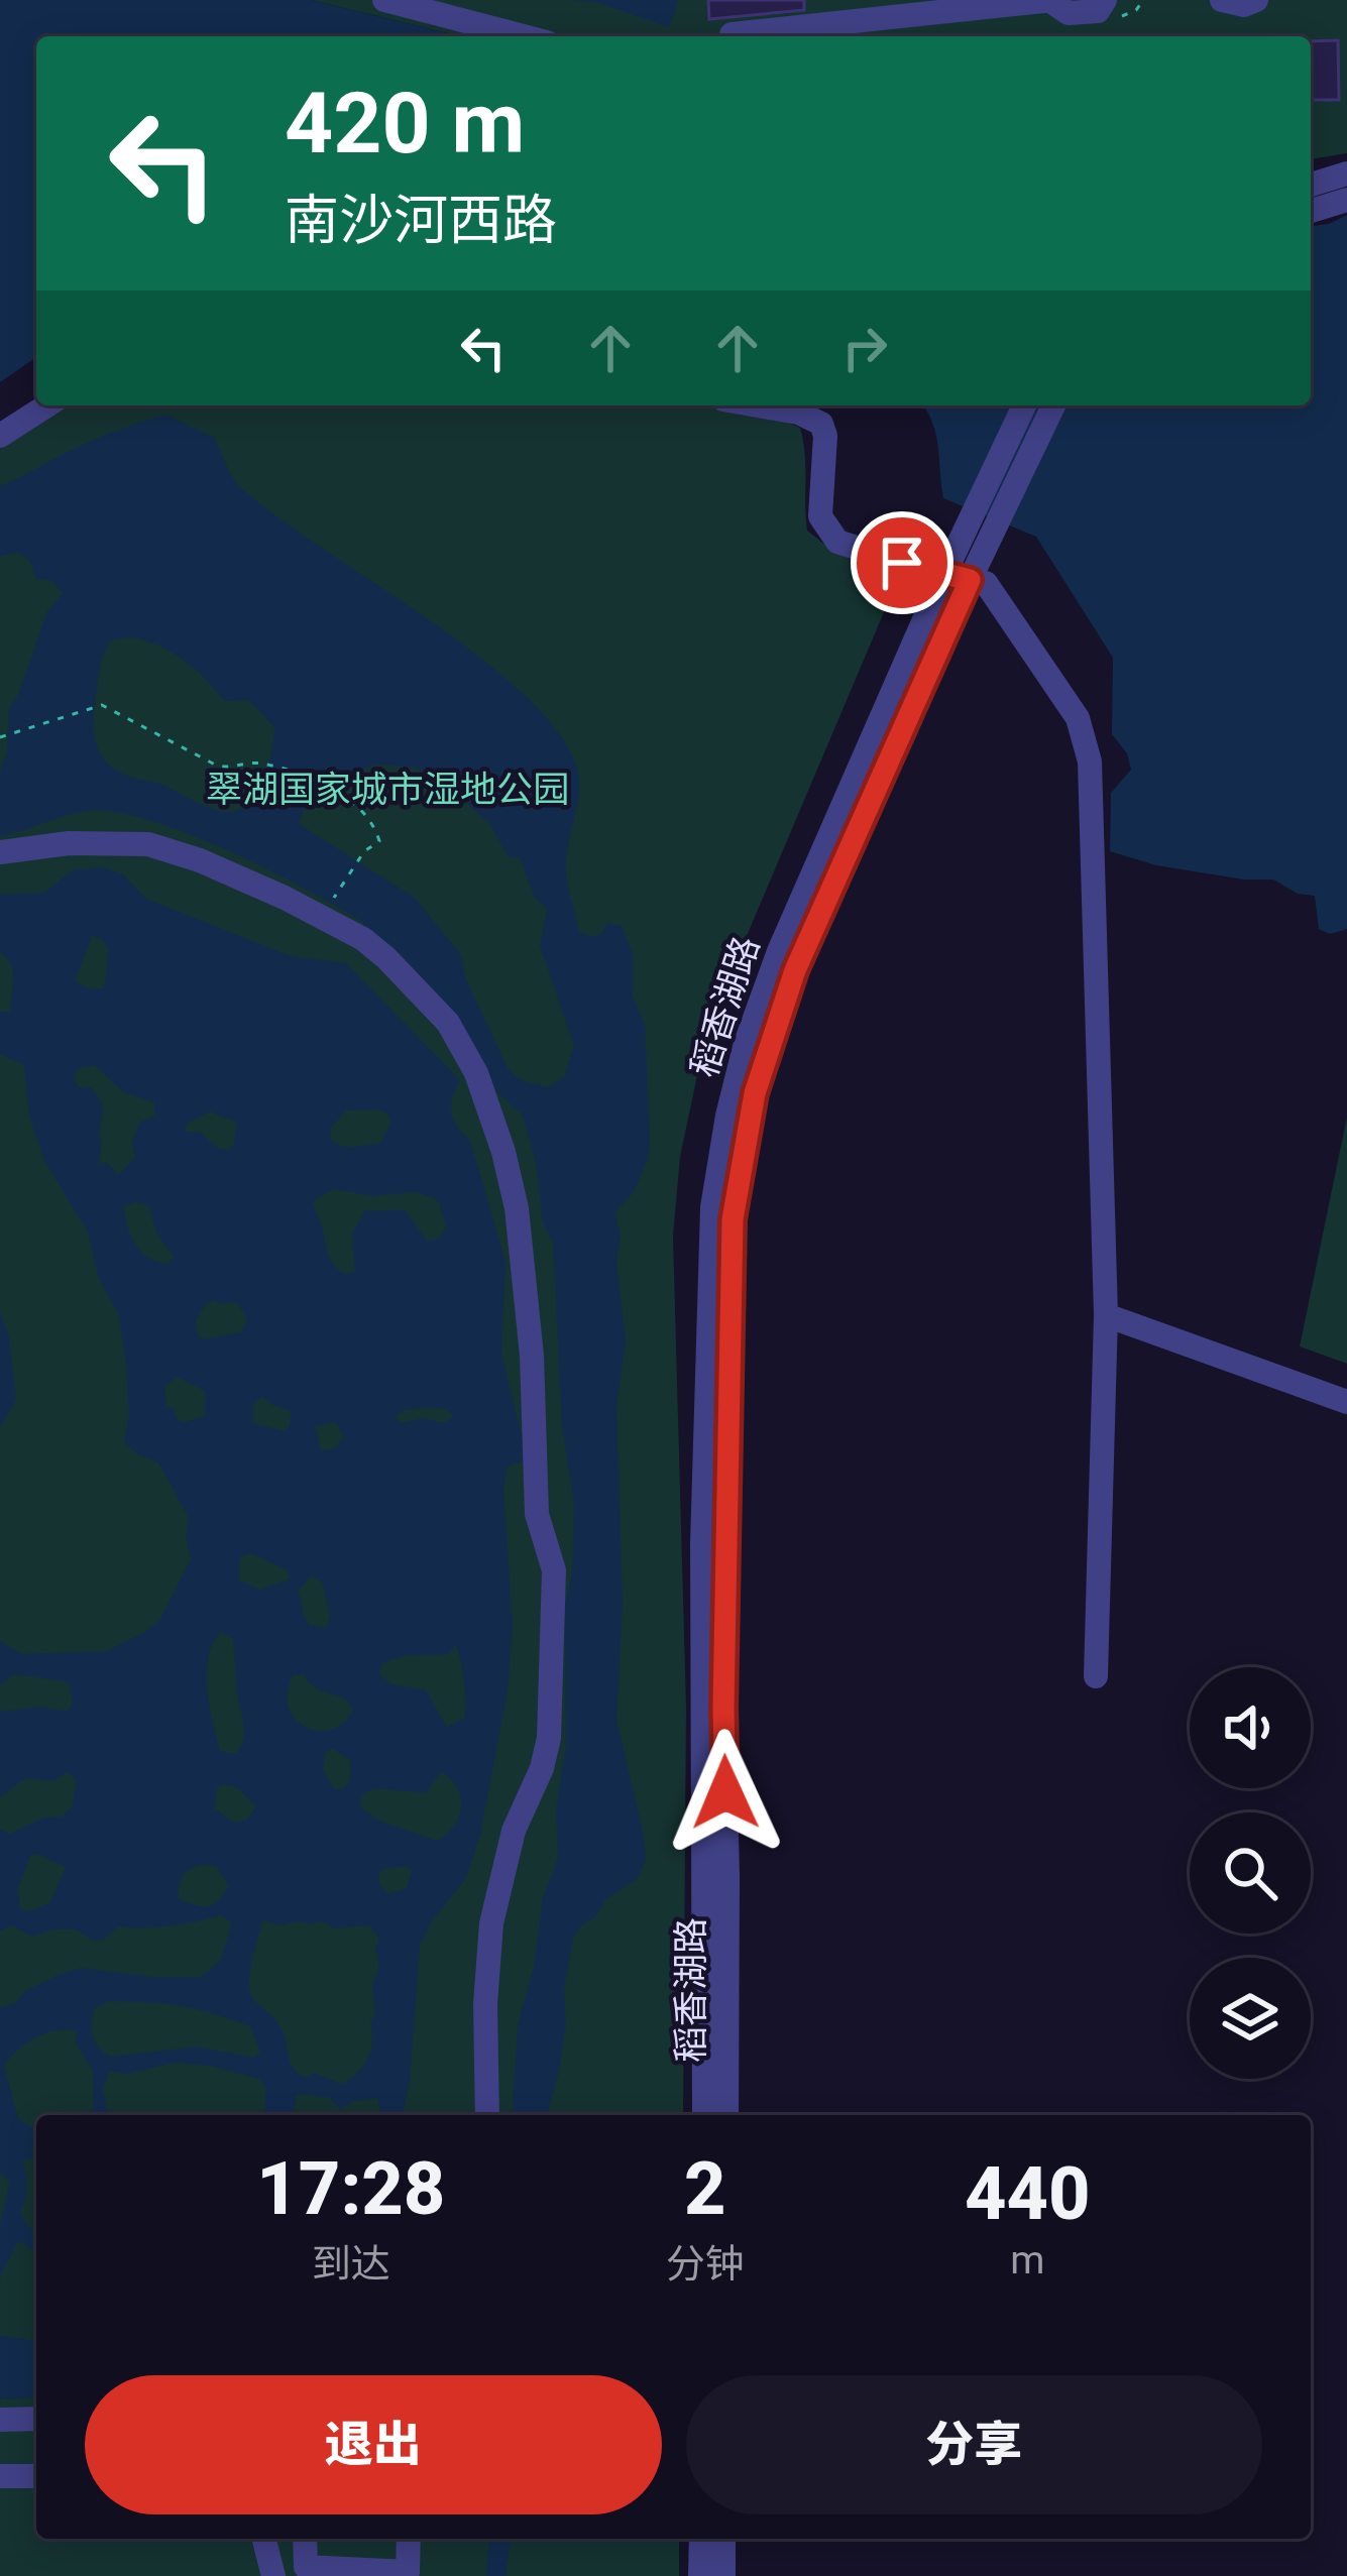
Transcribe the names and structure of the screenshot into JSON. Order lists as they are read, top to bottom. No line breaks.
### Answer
{"streets":{"street":["稻香湖路"]},"parks":["翠湖国家城市湿地公园"],"page":{"turn":["420 m","南沙河西路"],"eta":["17:28","到达","2","分钟","440","m"],"buttons":["退出","分享"]}}
